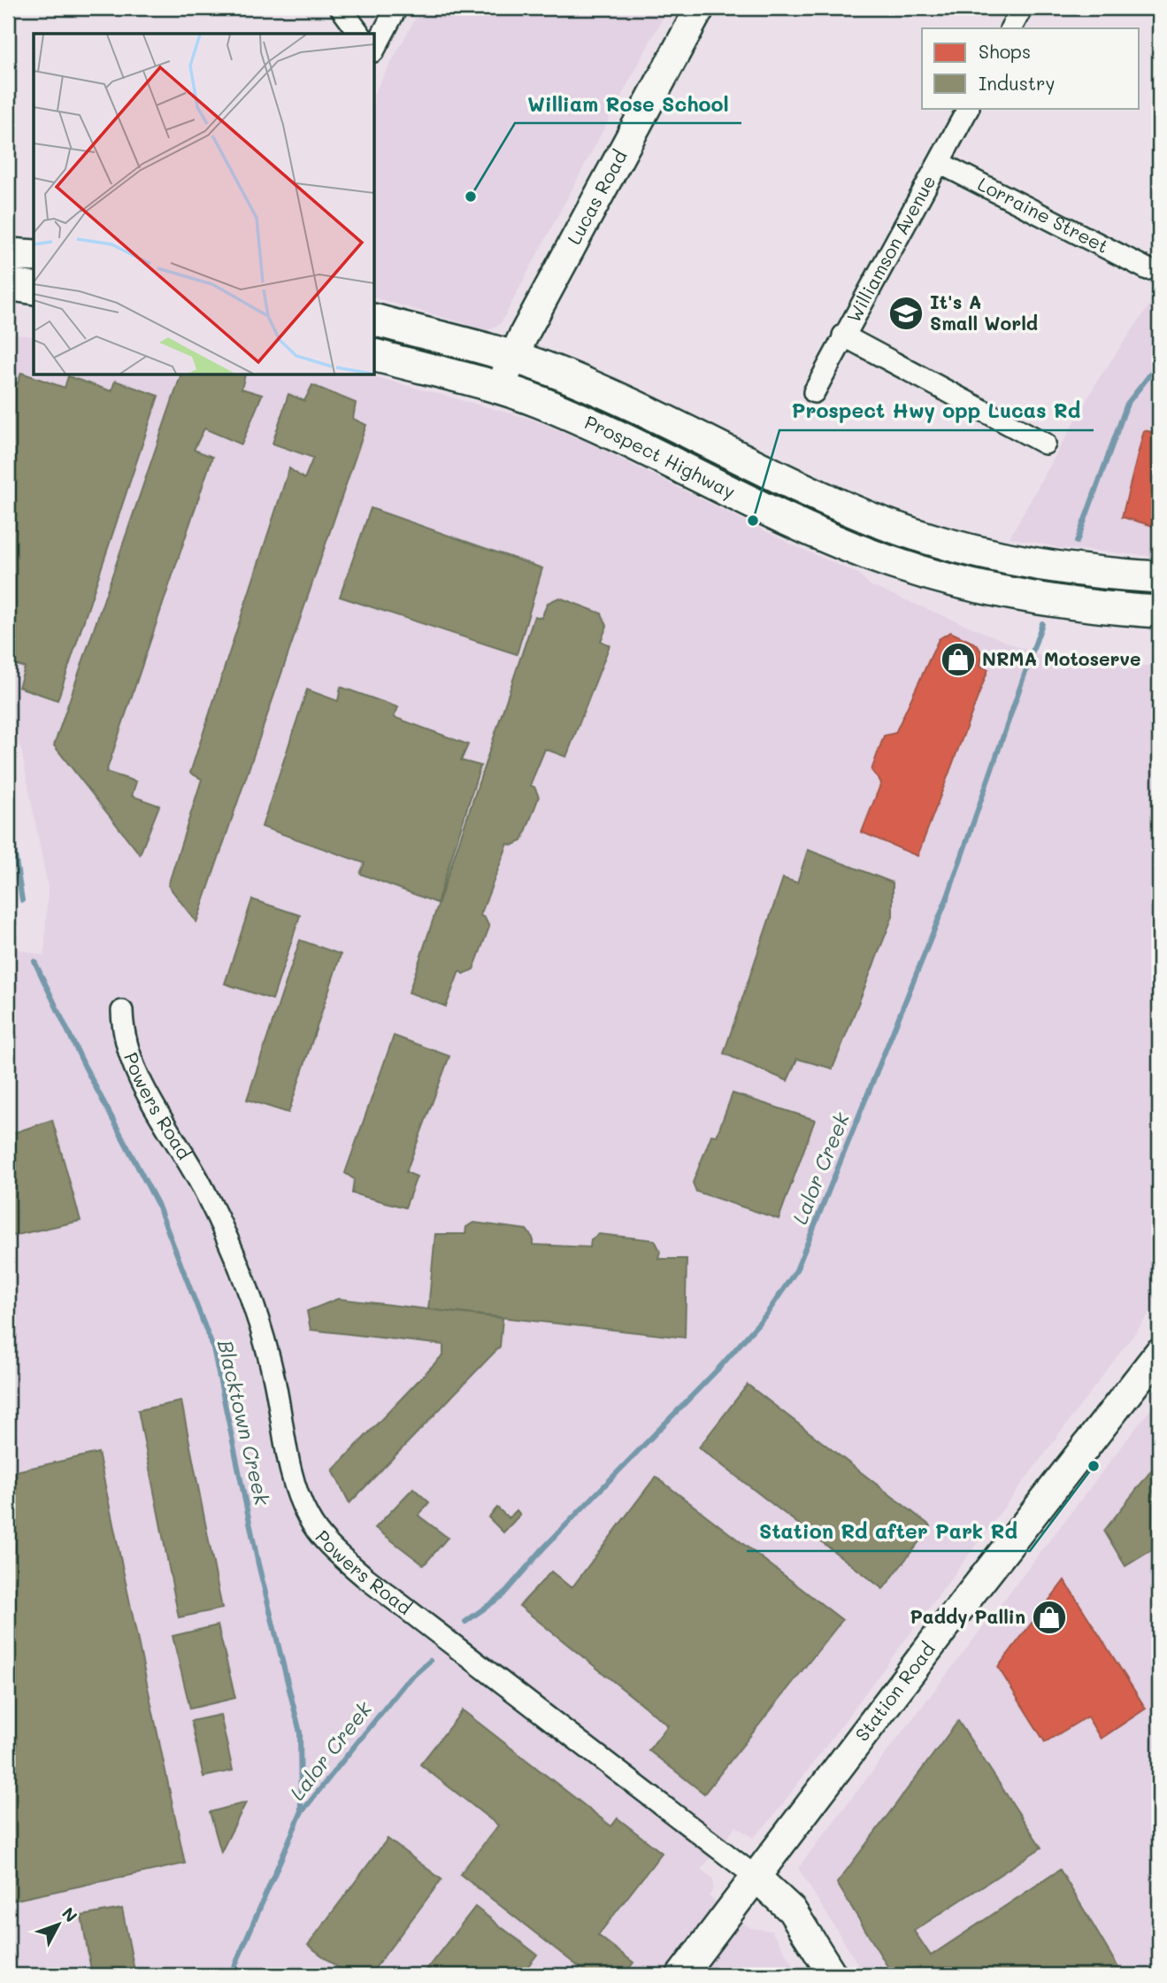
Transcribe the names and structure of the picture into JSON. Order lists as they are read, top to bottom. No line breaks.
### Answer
{"streets":{"main road":["Lucas Road","Prospect Highway","Powers Road","Station Road"],"street":["Lorraine Street","Williamson Avenue"]},"crossings":[["Lucas Road","Prospect Highway"],["Lorraine Street","Williamson Avenue"],["Powers Road","Station Road"]],"water":["Lalor Creek","Blacktown Creek"],"places":{"other":["William Rose School","Prospect Hwy opp Lucas Rd","Station Rd after Park Rd"],"school or university":["It's A Small World"],"shop":["NRMA Motoserve","Paddy Pallin"]},"legend":["Shops","Industry"],"north":"top right"}
